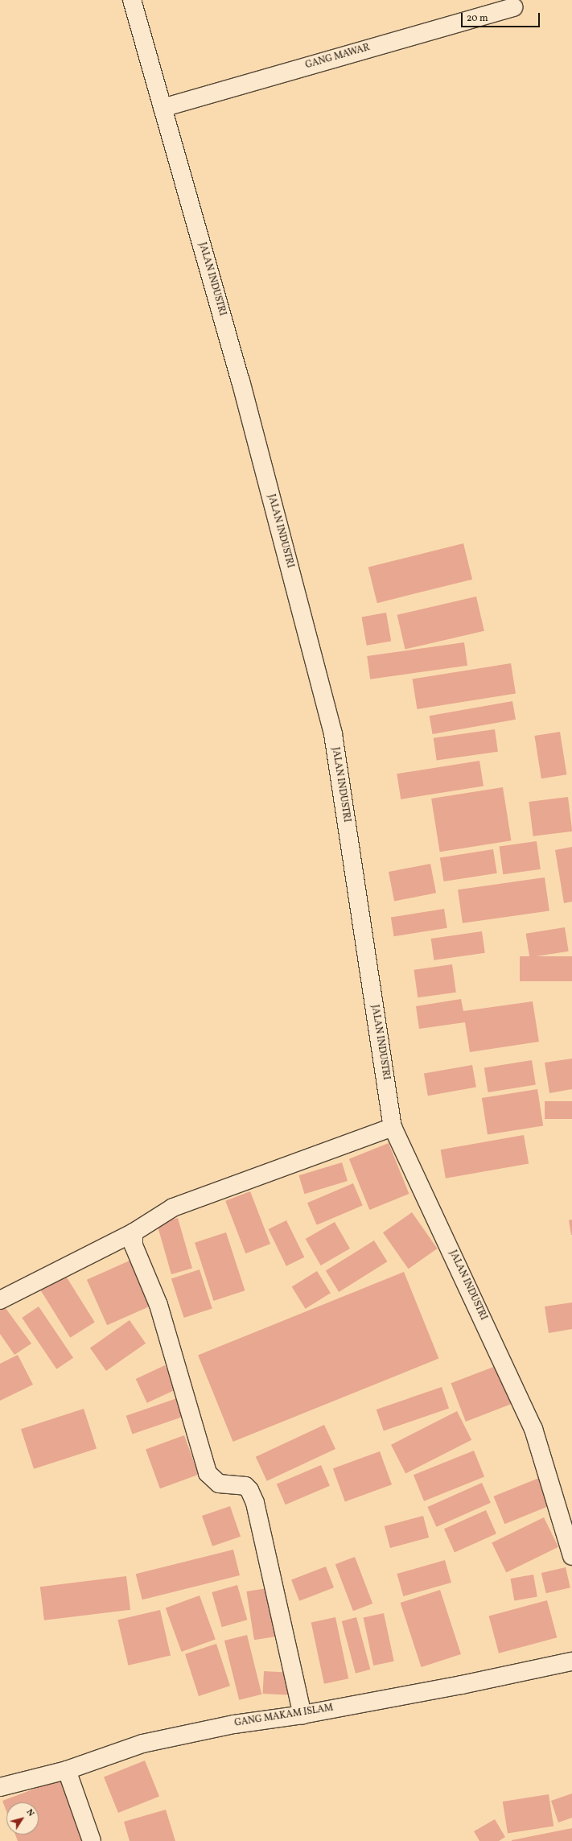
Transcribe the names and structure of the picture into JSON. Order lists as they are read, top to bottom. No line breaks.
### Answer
{"streets":{"street":["GANG MAWAR","JALAN INDUSTRI","GANG MAKAM ISLAM"]},"crossings":[["GANG MAWAR","JALAN INDUSTRI"]],"scale_bar":"20 m","north":"top right"}
